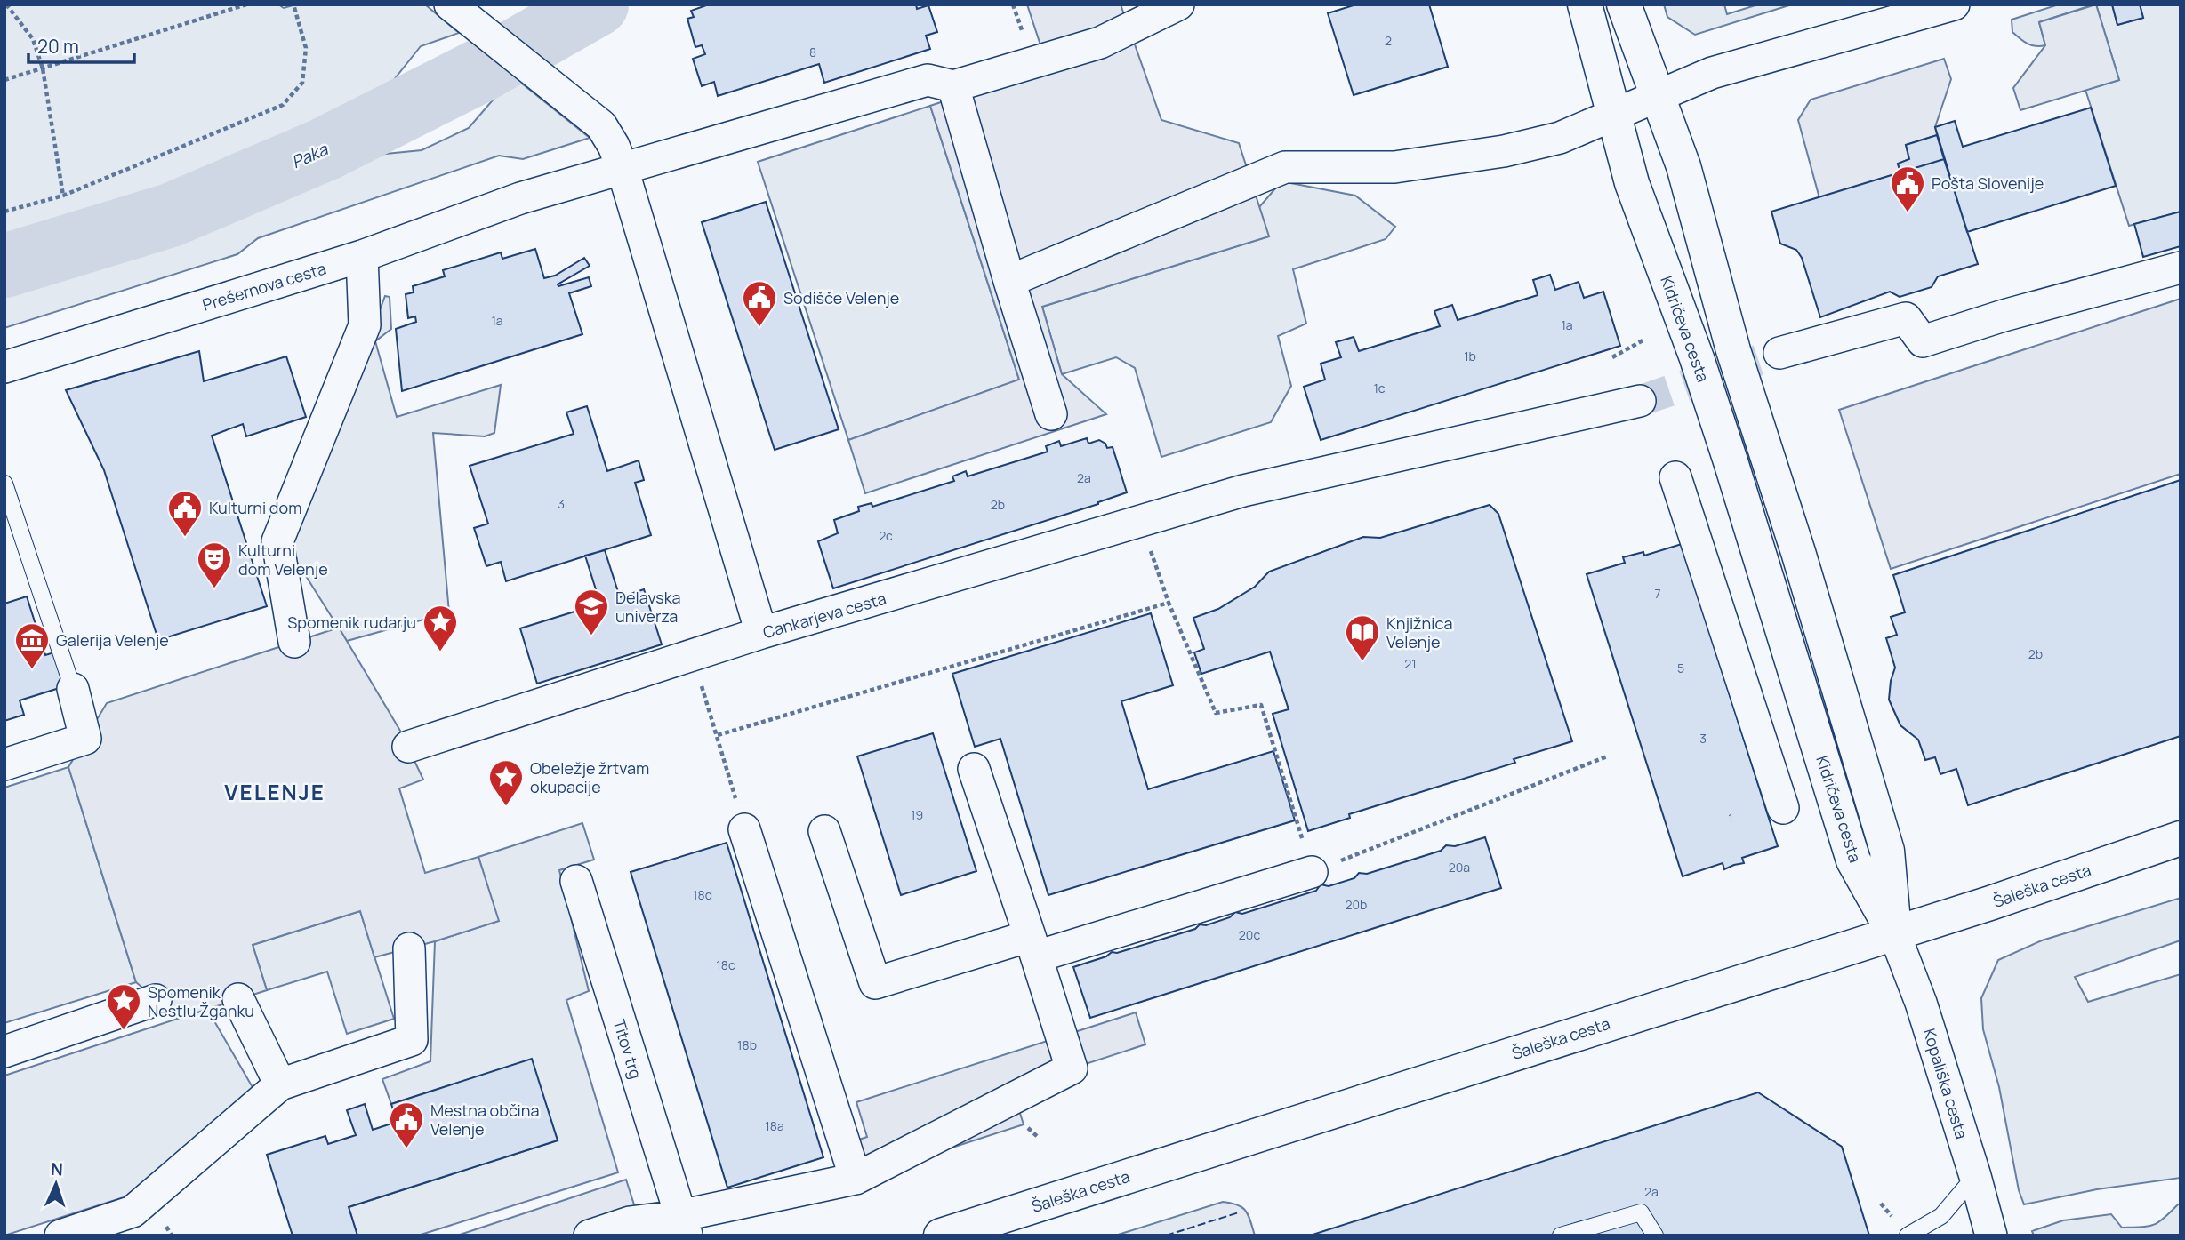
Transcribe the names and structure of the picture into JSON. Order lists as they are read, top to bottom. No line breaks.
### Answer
{"streets":{"main road":["Kidričeva cesta","Šaleška cesta"],"street":["Prešernova cesta","Cankarjeva cesta","Titov trg","Kopališka cesta"]},"crossings":[["Kidričeva cesta","Šaleška cesta"],["Kidričeva cesta","Kopališka cesta"],["Šaleška cesta","Kopališka cesta"]],"districts":["VELENJE"],"water":["Paka"],"places":{"public building":["Pošta Slovenije","Sodišče Velenje","Kulturni dom","Mestna občina Velenje"],"theatre":["Kulturni dom Velenje"],"school or university":["Delavska univerza"],"place":["Spomenik rudarju","Obeležje žrtvam okupacije","Spomenik Nestlu Žganku"],"library":["Knjižnica Velenje"],"museum":["Galerija Velenje"]},"house_numbers":["2","8","1a","1a","1b","1c","2a","3","2b","2c","7","2b","21","5","3","19","1","20a","18d","20b","20c","18c","18b","18a","2a"],"scale_bar":"20 m","north":"top"}
